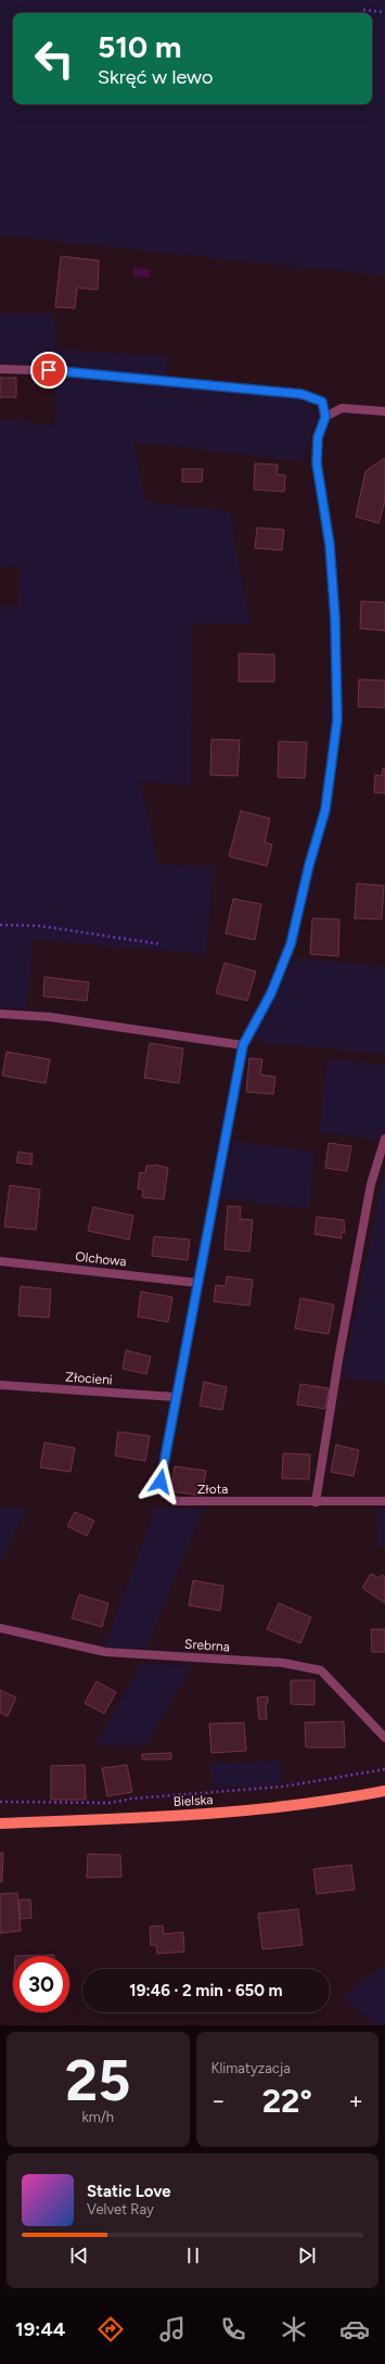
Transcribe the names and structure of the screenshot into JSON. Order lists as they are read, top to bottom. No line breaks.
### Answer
{"streets":{"main road":["Bielska"],"street":["Olchowa","Złocieni","Złota","Srebrna"]},"crossings":[["Olchowa","Złota"],["Złocieni","Złota"]],"page":{"turn":["510 m","Skręć w lewo"],"limit":"30","trip":"19:46 · 2 min · 650 m","tile":[["25","km/h"],"Klimatyzacja"],"heat":["−","22°","+"],"song":["Static Love","Velvet Ray"],"tabs":"19:44"}}
